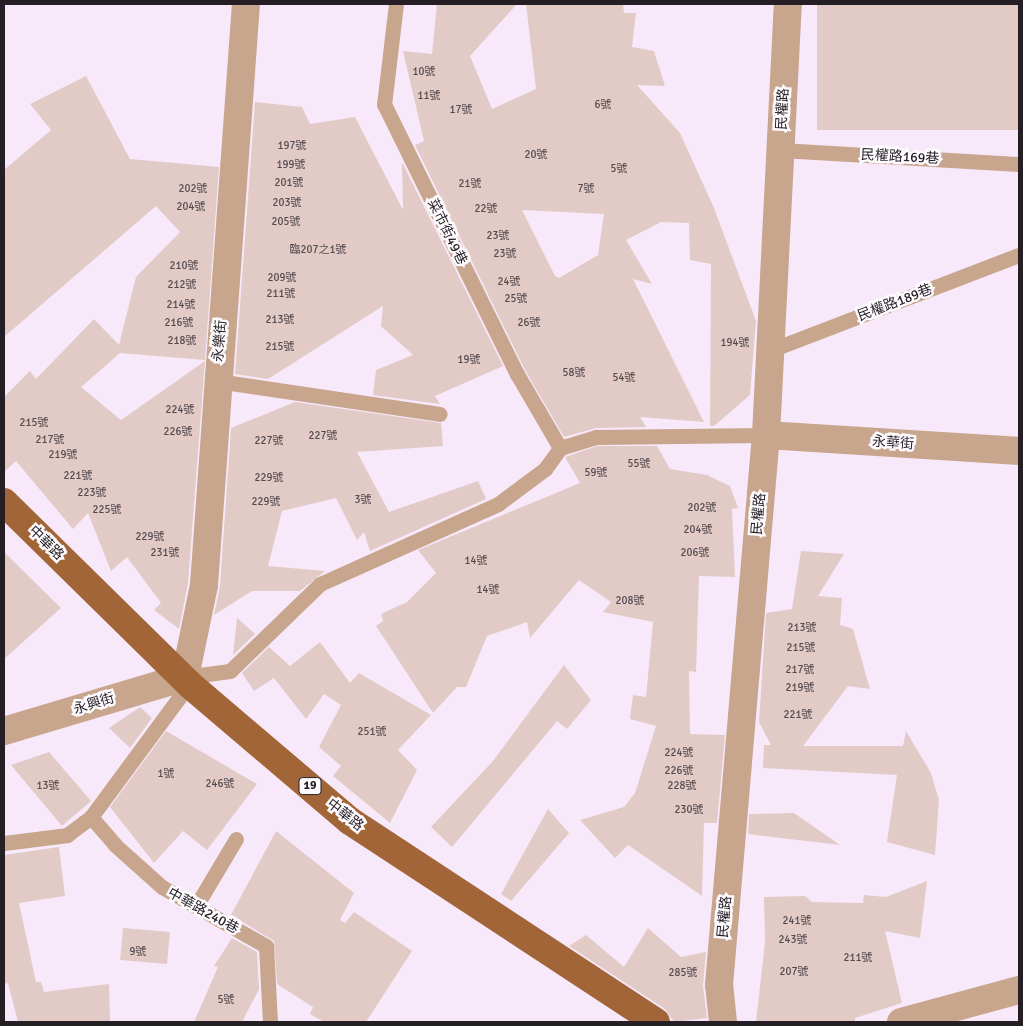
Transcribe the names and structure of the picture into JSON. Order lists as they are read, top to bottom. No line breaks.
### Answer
{"streets":{"main road":["中華路","19"],"street":["民權路","永樂街","永華街","永興街"],"lane":["民權路169巷","菜市街49巷","民權路189巷","中華路240巷"]},"crossings":[["民權路","民權路169巷"],["民權路","民權路189巷"],["民權路","永華街"],["永樂街","中華路"],["永樂街","永興街"],["中華路","永興街"]],"house_numbers":["10號","11號","6號","17號","197號","20號","199號","5號","201號","21號","202號","7號","203號","204號","22號","205號","23號","臨207之1號","23號","210號","209號","24號","212號","211號","25號","214號","213號","216號","26號","218號","194號","215號","19號","58號","54號","224號","215號","226號","227號","217號","227號","219號","55號","59號","221號","229號","223號","3號","229號","202號","225號","204號","229號","231號","206號","14號","14號","208號","213號","215號","217號","219號","221號","251號","224號","226號","1號","246號","13號","228號","230號","241號","243號","9號","211號","207號","285號","5號"]}
